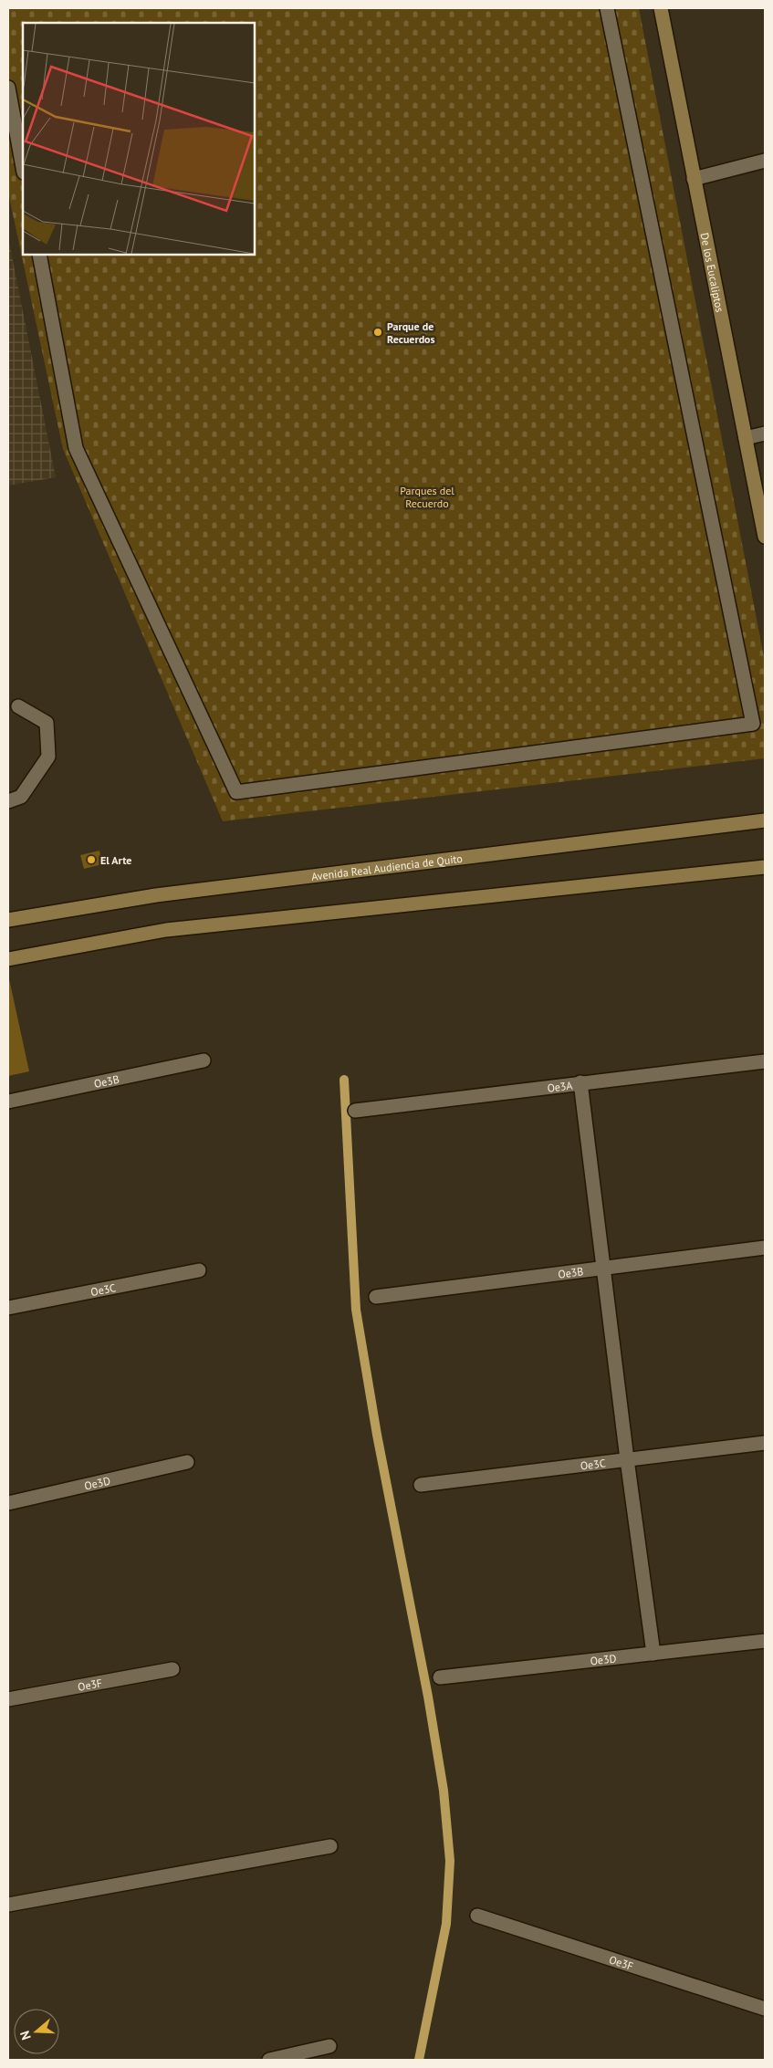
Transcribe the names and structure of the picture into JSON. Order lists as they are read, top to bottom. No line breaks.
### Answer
{"streets":{"main road":["De los Eucaliptos","Avenida Real Audiencia de Quito"],"street":["Oe3B","Oe3A","Oe3C","Oe3D","Oe3F"]},"parks":["Parques del Recuerdo"],"places":["Parque de Recuerdos","El Arte"],"north":"left"}
